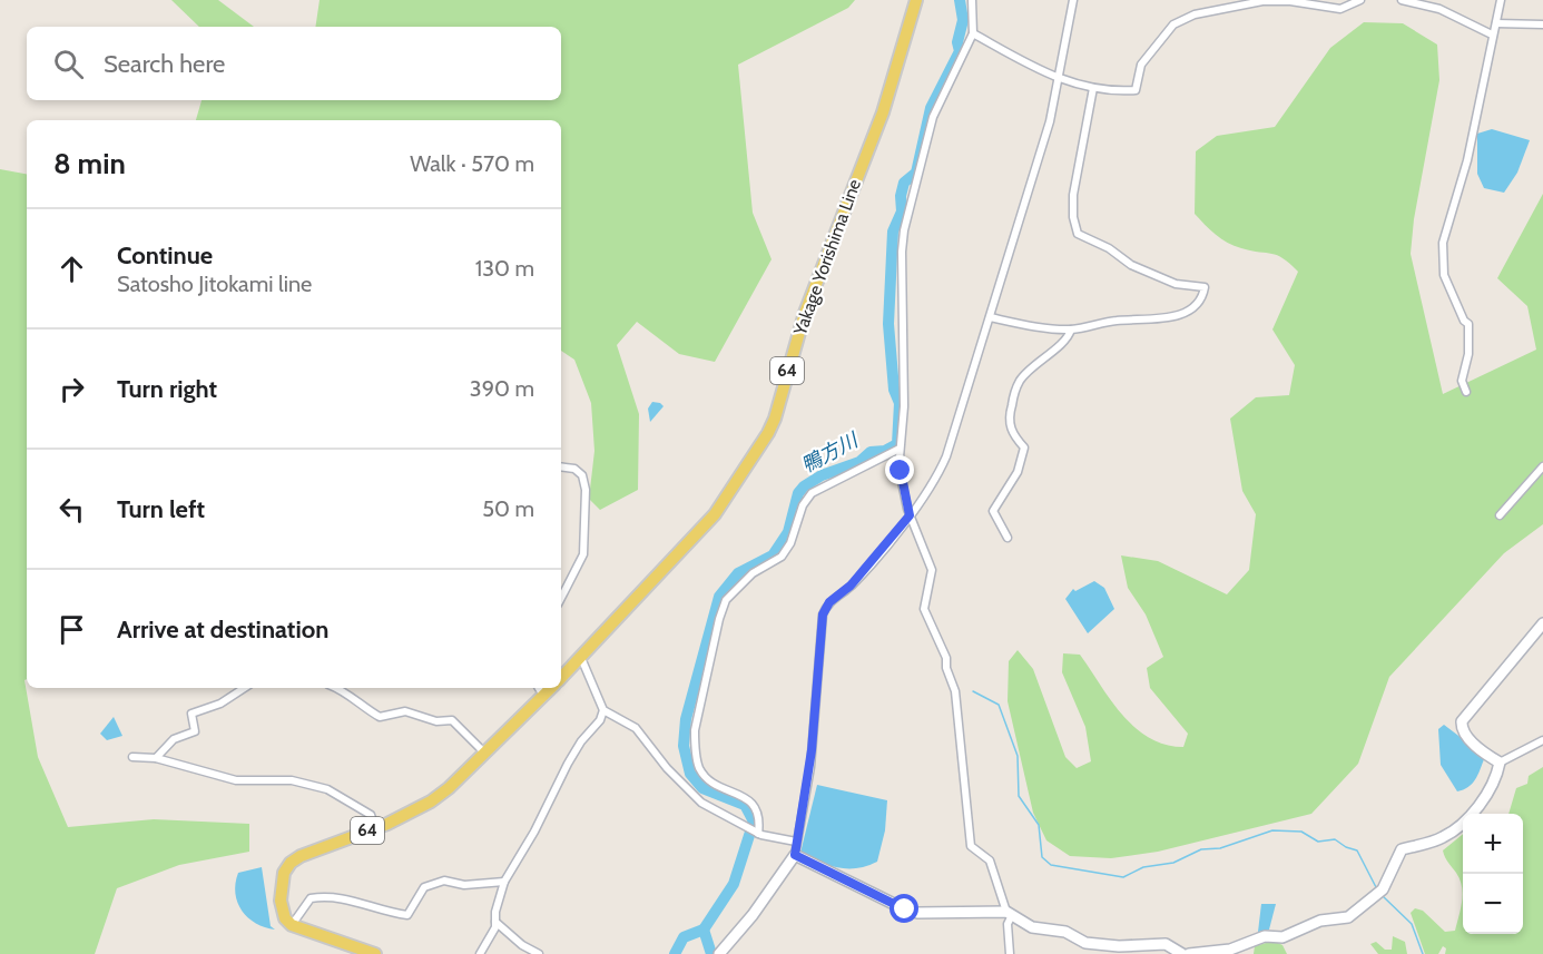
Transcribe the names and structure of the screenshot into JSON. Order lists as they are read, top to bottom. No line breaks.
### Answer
{"streets":{"main road":["Yakage Yorishima Line","64"]},"water":["鴨方川"],"page":{"search":"Search here","heading":["8 min","Walk · 570 m"],"list":[["Continue","Satosho Jitokami line","130 m"],["Turn right","390 m"],["Turn left","50 m"],"Arrive at destination"],"map_buttons":["+","−"]}}
